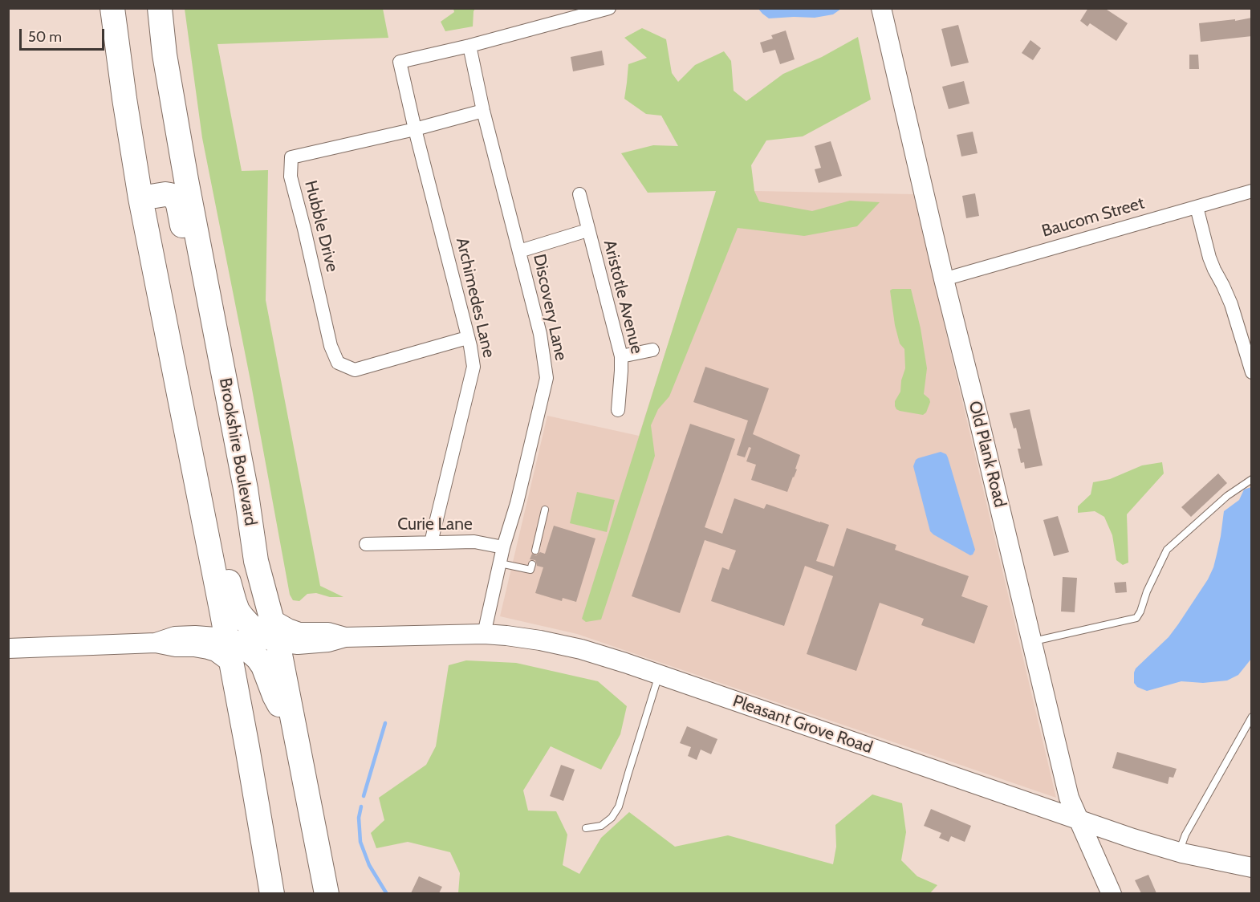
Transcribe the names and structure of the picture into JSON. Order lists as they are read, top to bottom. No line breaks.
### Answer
{"streets":{"highway":["Brookshire Boulevard"],"street":["Baucom Street","Hubble Drive","Aristotle Avenue","Archimedes Lane","Discovery Lane","Old Plank Road","Curie Lane","Pleasant Grove Road"]},"crossings":[["Baucom Street","Old Plank Road"],["Hubble Drive","Archimedes Lane"],["Hubble Drive","Discovery Lane"],["Archimedes Lane","Discovery Lane"],["Archimedes Lane","Curie Lane"],["Discovery Lane","Curie Lane"],["Discovery Lane","Pleasant Grove Road"],["Brookshire Boulevard","Pleasant Grove Road"],["Old Plank Road","Pleasant Grove Road"]],"scale_bar":"50 m"}
